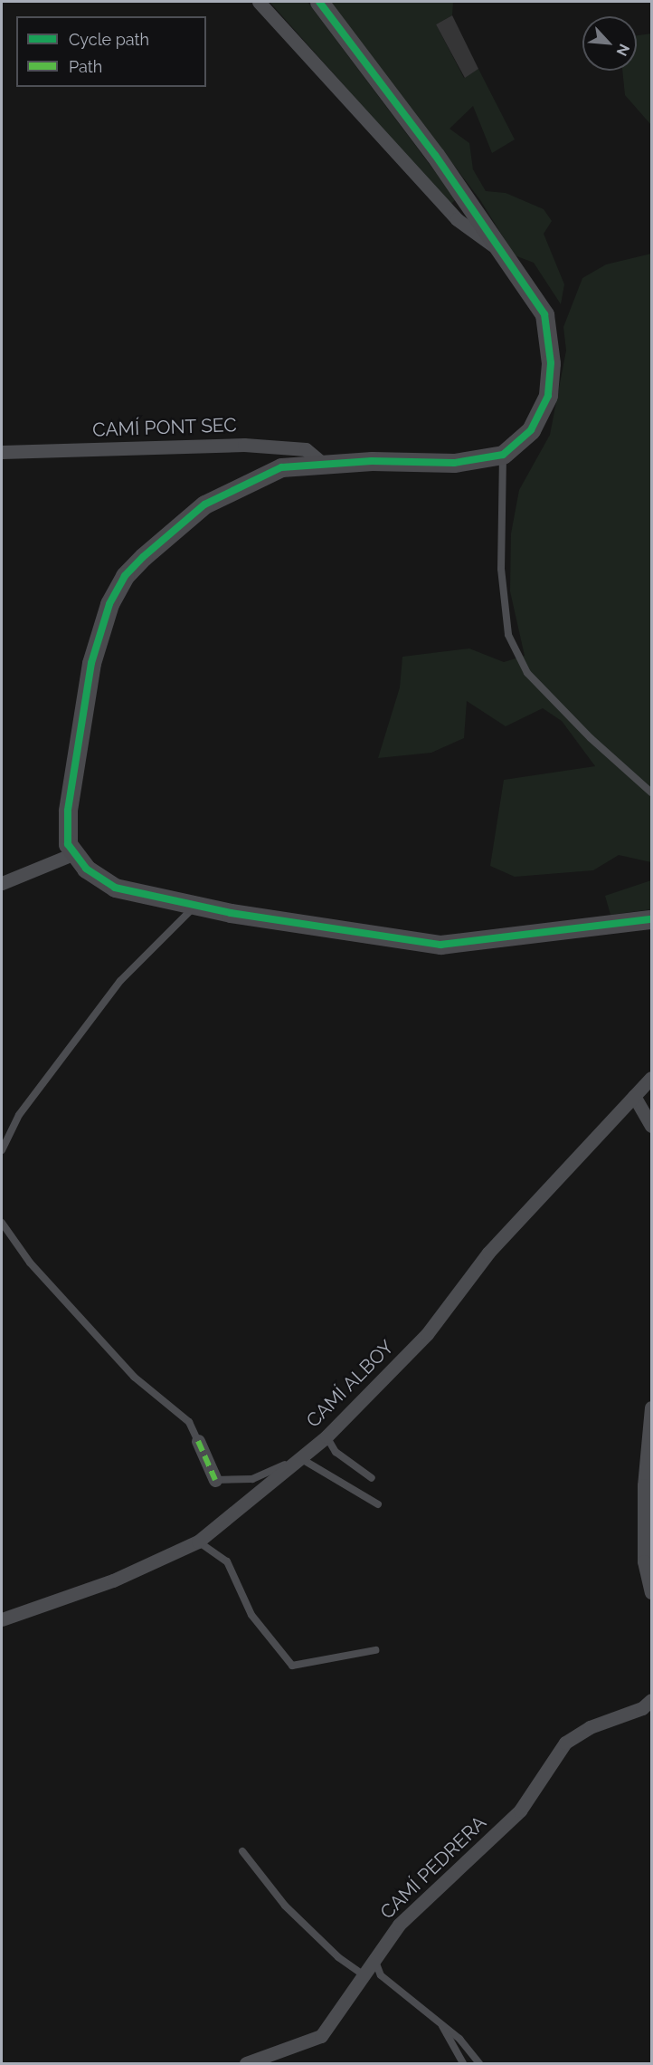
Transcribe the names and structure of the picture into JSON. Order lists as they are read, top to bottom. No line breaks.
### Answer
{"streets":{"street":["CAMÍ PONT SEC","CAMÍ ALBOY","CAMÍ PEDRERA"]},"legend":["Cycle path","Path"],"north":"bottom right"}
